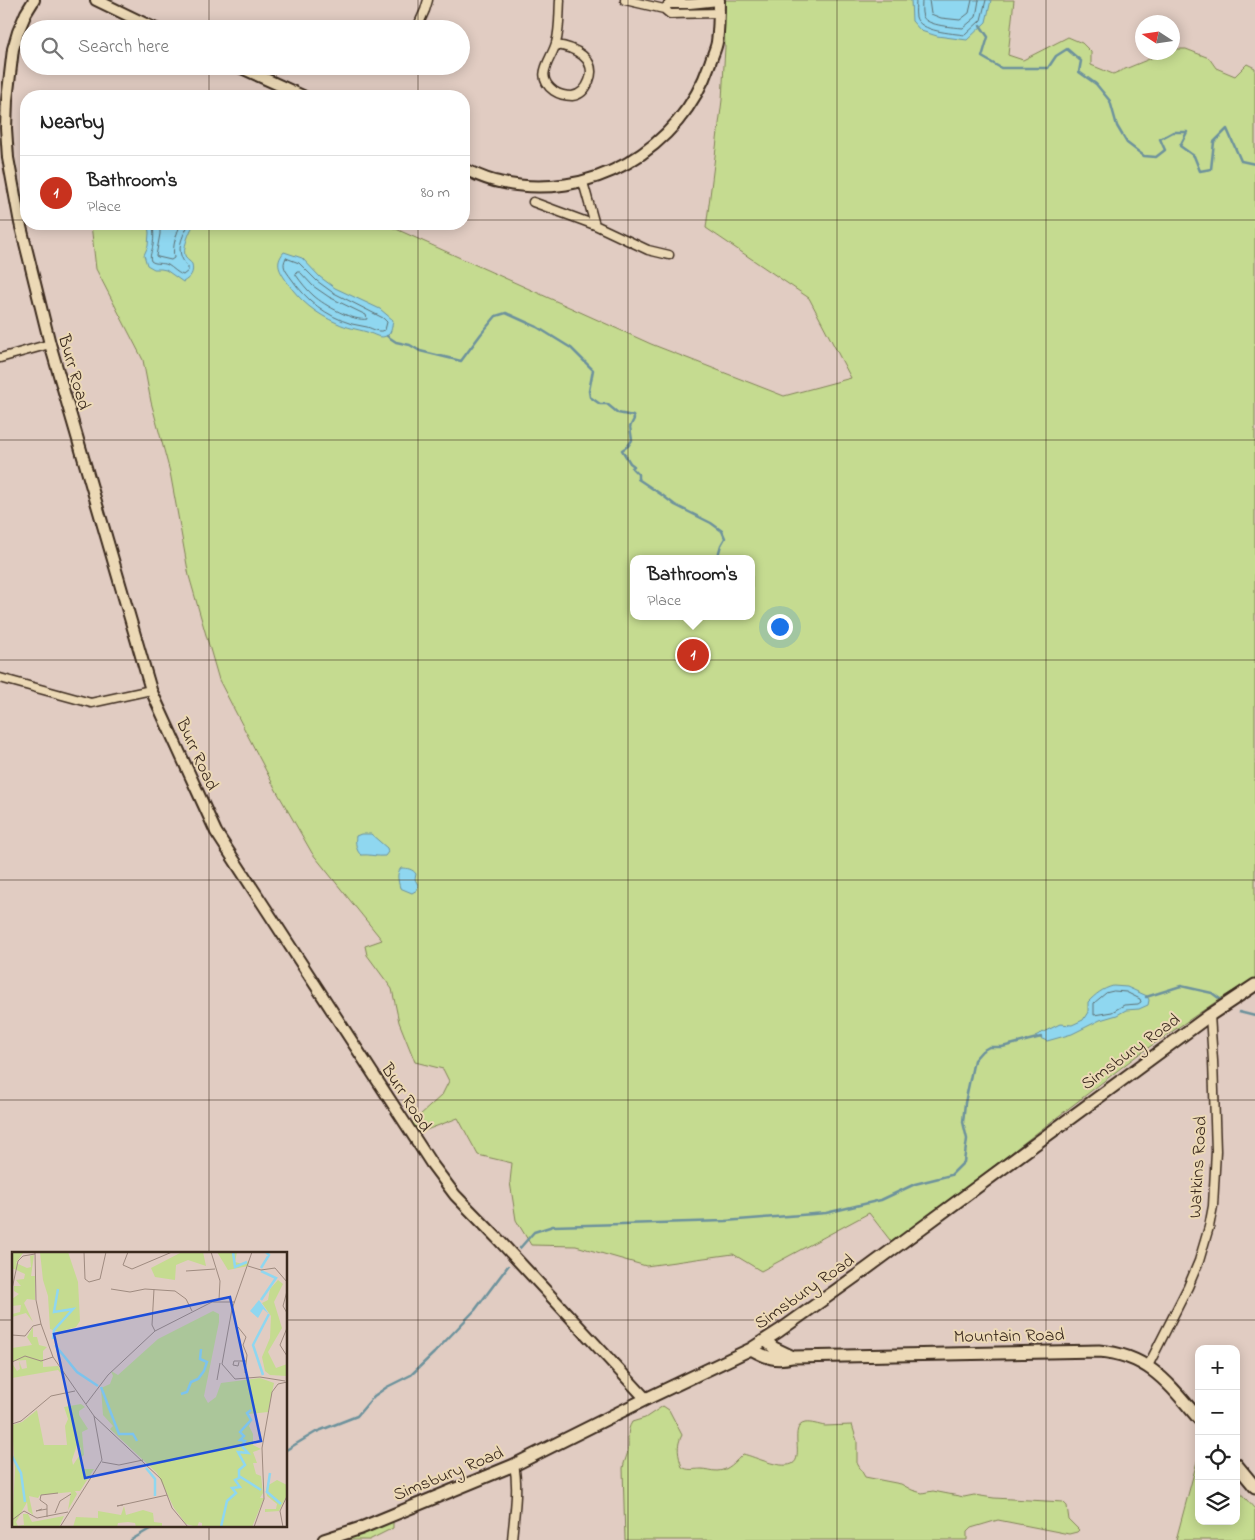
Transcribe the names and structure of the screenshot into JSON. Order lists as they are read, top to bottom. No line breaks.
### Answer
{"streets":{"main road":["Simsbury Road","Mountain Road"],"street":["Burr Road","Watkins Road"]},"crossings":[["Burr Road","Simsbury Road"],["Simsbury Road","Watkins Road"],["Simsbury Road","Mountain Road"],["Watkins Road","Mountain Road"]],"north":"left","page":{"search":"Search here","heading":"Nearby","list":[{"mark":"1","name":"Bathroom's","note":"Place","value":"80 m"}],"popup":["Bathroom's","Place"],"pins":"1","map_buttons":["+","−"]}}
